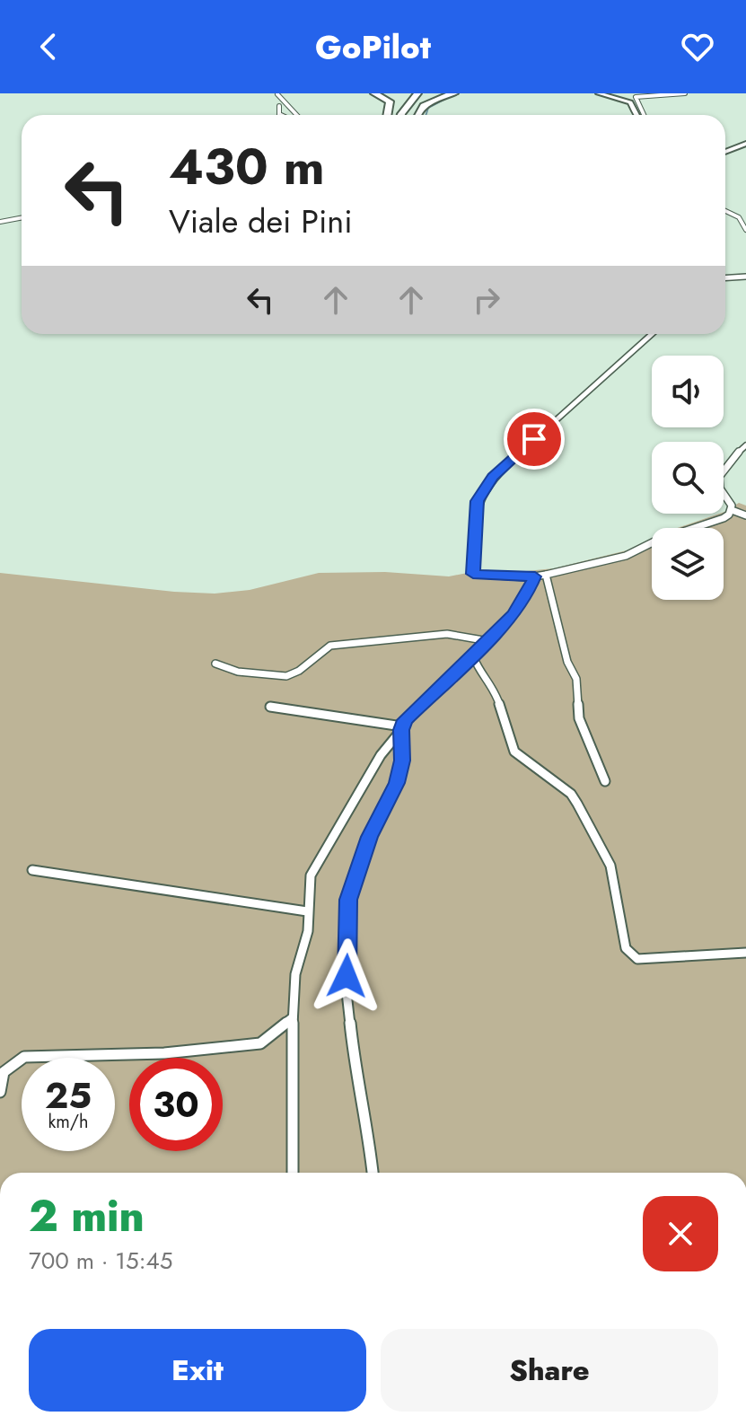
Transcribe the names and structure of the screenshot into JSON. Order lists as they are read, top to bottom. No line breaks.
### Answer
{"page":{"header":"GoPilot","turn":["430 m","Viale dei Pini"],"speed":"25 km/h","limit":"30","heading":["2 min","700 m · 15:45"],"buttons":["Exit","Share"]}}
